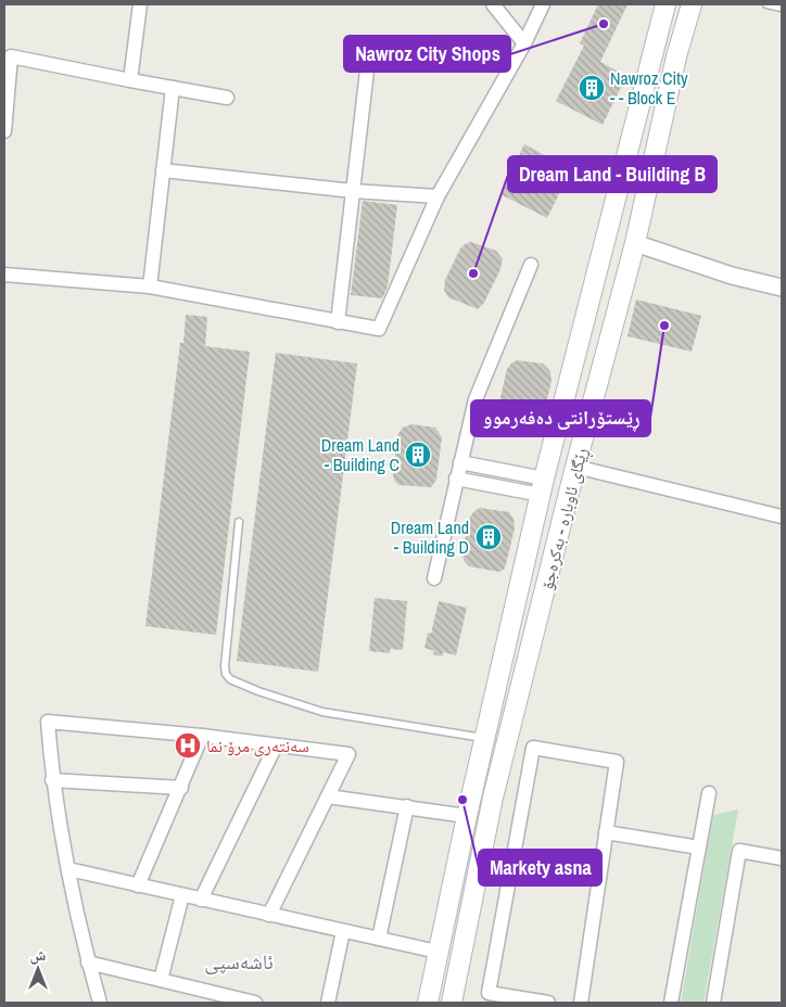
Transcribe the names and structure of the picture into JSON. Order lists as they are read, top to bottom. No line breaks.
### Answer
{"streets":{"main road":["ڕێگای ئاوبارە - بەکرەجۆ"]},"districts":["ئاشەسپی"],"places":{"other":["Nawroz City Shops","Dream Land - Building B","ڕێستۆرانتی دەفەرموو","Markety asna"],"building":["Nawroz City - - Block E","Dream Land - Building C","Dream Land - Building D"],"hospital":["سەنتەرى مرۆ نما"]},"north":"top"}
